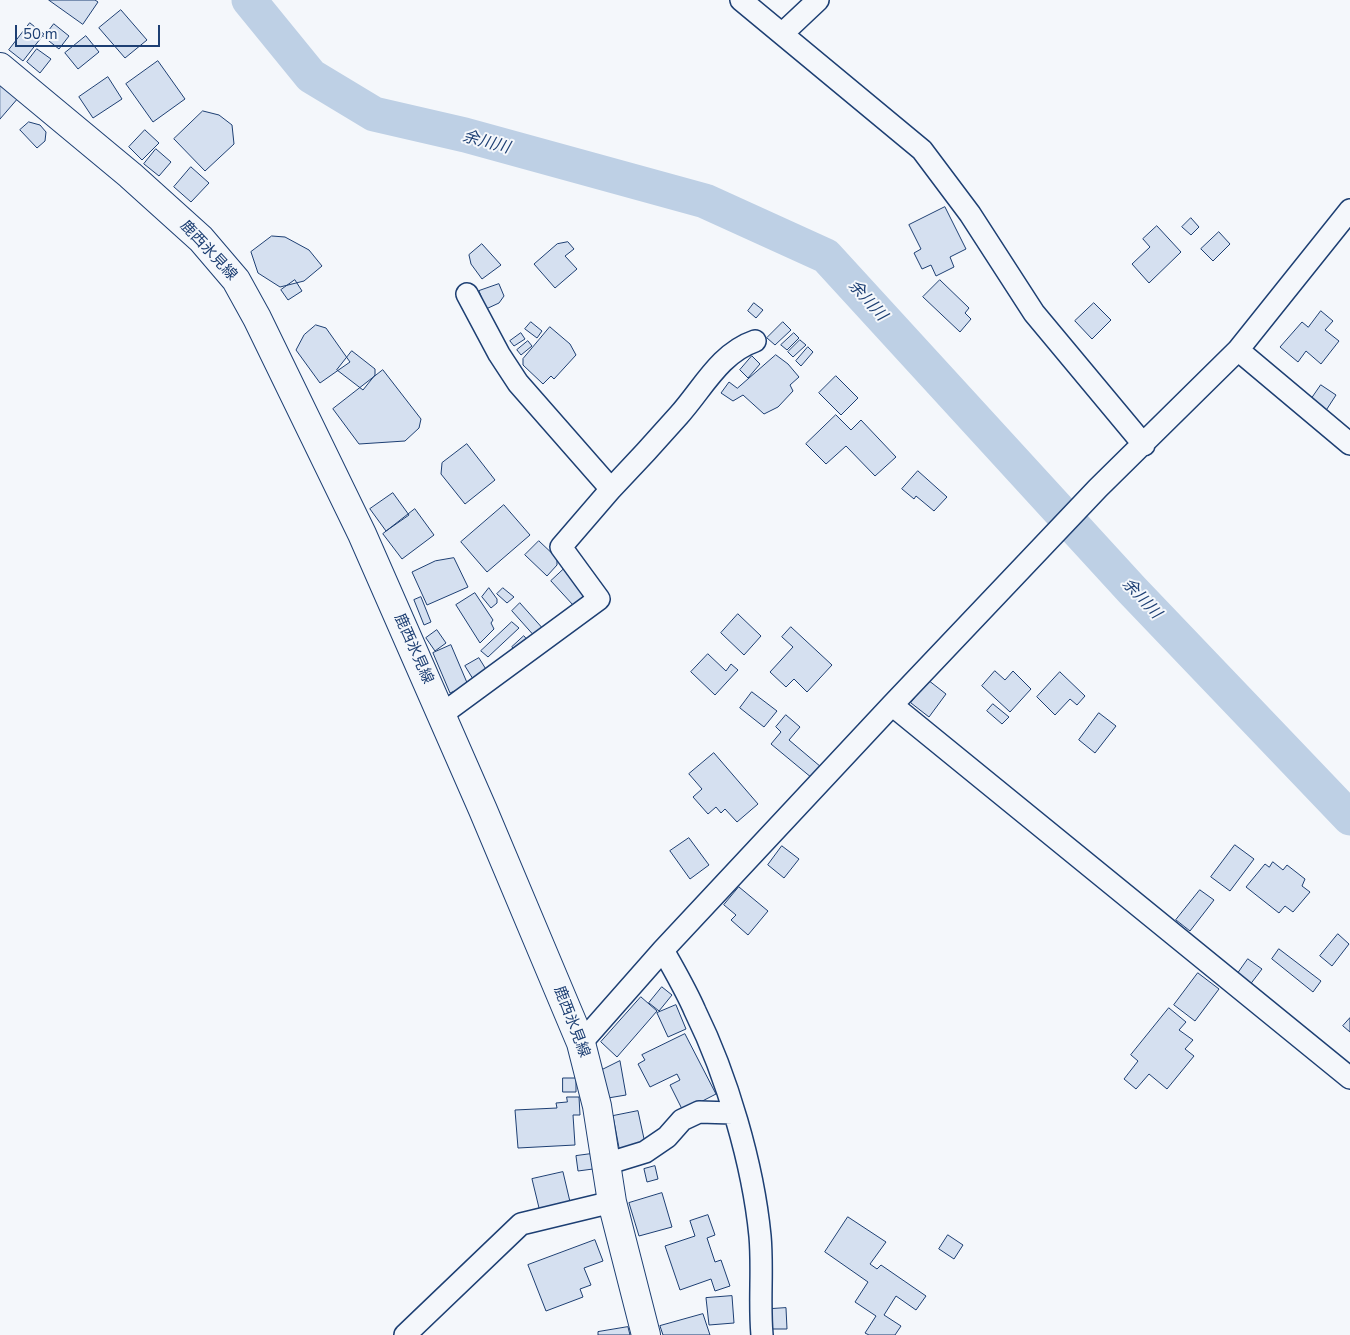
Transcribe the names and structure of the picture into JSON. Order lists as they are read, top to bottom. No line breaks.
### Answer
{"streets":{"main road":["鹿西氷見線"]},"water":["余川川"],"scale_bar":"50 m"}
